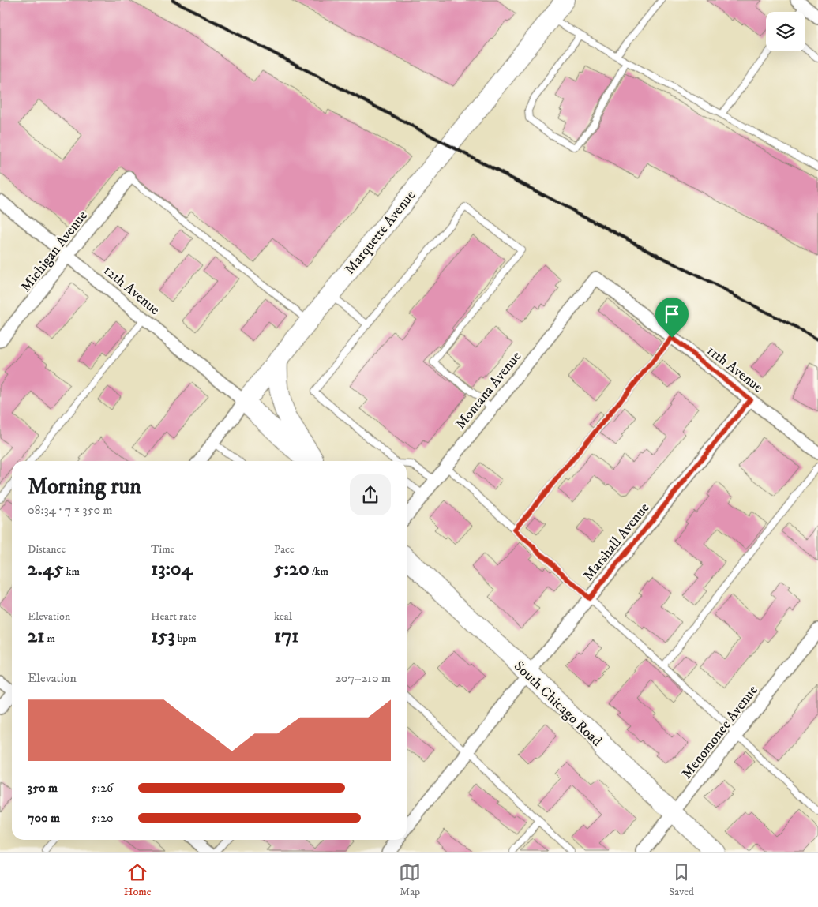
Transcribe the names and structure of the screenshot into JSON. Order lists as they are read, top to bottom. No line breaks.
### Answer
{"streets":{"main road":["Marquette Avenue","South Chicago Road"],"street":["Michigan Avenue","12th Avenue","11th Avenue","Montana Avenue","Marshall Avenue","Menomonee Avenue"]},"crossings":[["Marquette Avenue","12th Avenue"],["Michigan Avenue","12th Avenue"],["11th Avenue","Montana Avenue"],["11th Avenue","Marshall Avenue"],["Marshall Avenue","South Chicago Road"],["South Chicago Road","Menomonee Avenue"]],"page":{"heading":["Morning run","08:34 · 7 × 350 m"],"stats":[["Distance","2.45 km"],["Time","13:04"],["Pace","5:20 /km"],["Elevation","21 m"],["Heart rate","153 bpm"],["kcal","171"]],"chart":["Elevation","207–210 m"],"list":[{"name":"350 m","note":"5:26"},{"name":"700 m","note":"5:20"}],"tabs":["Home","Map","Saved"]}}
